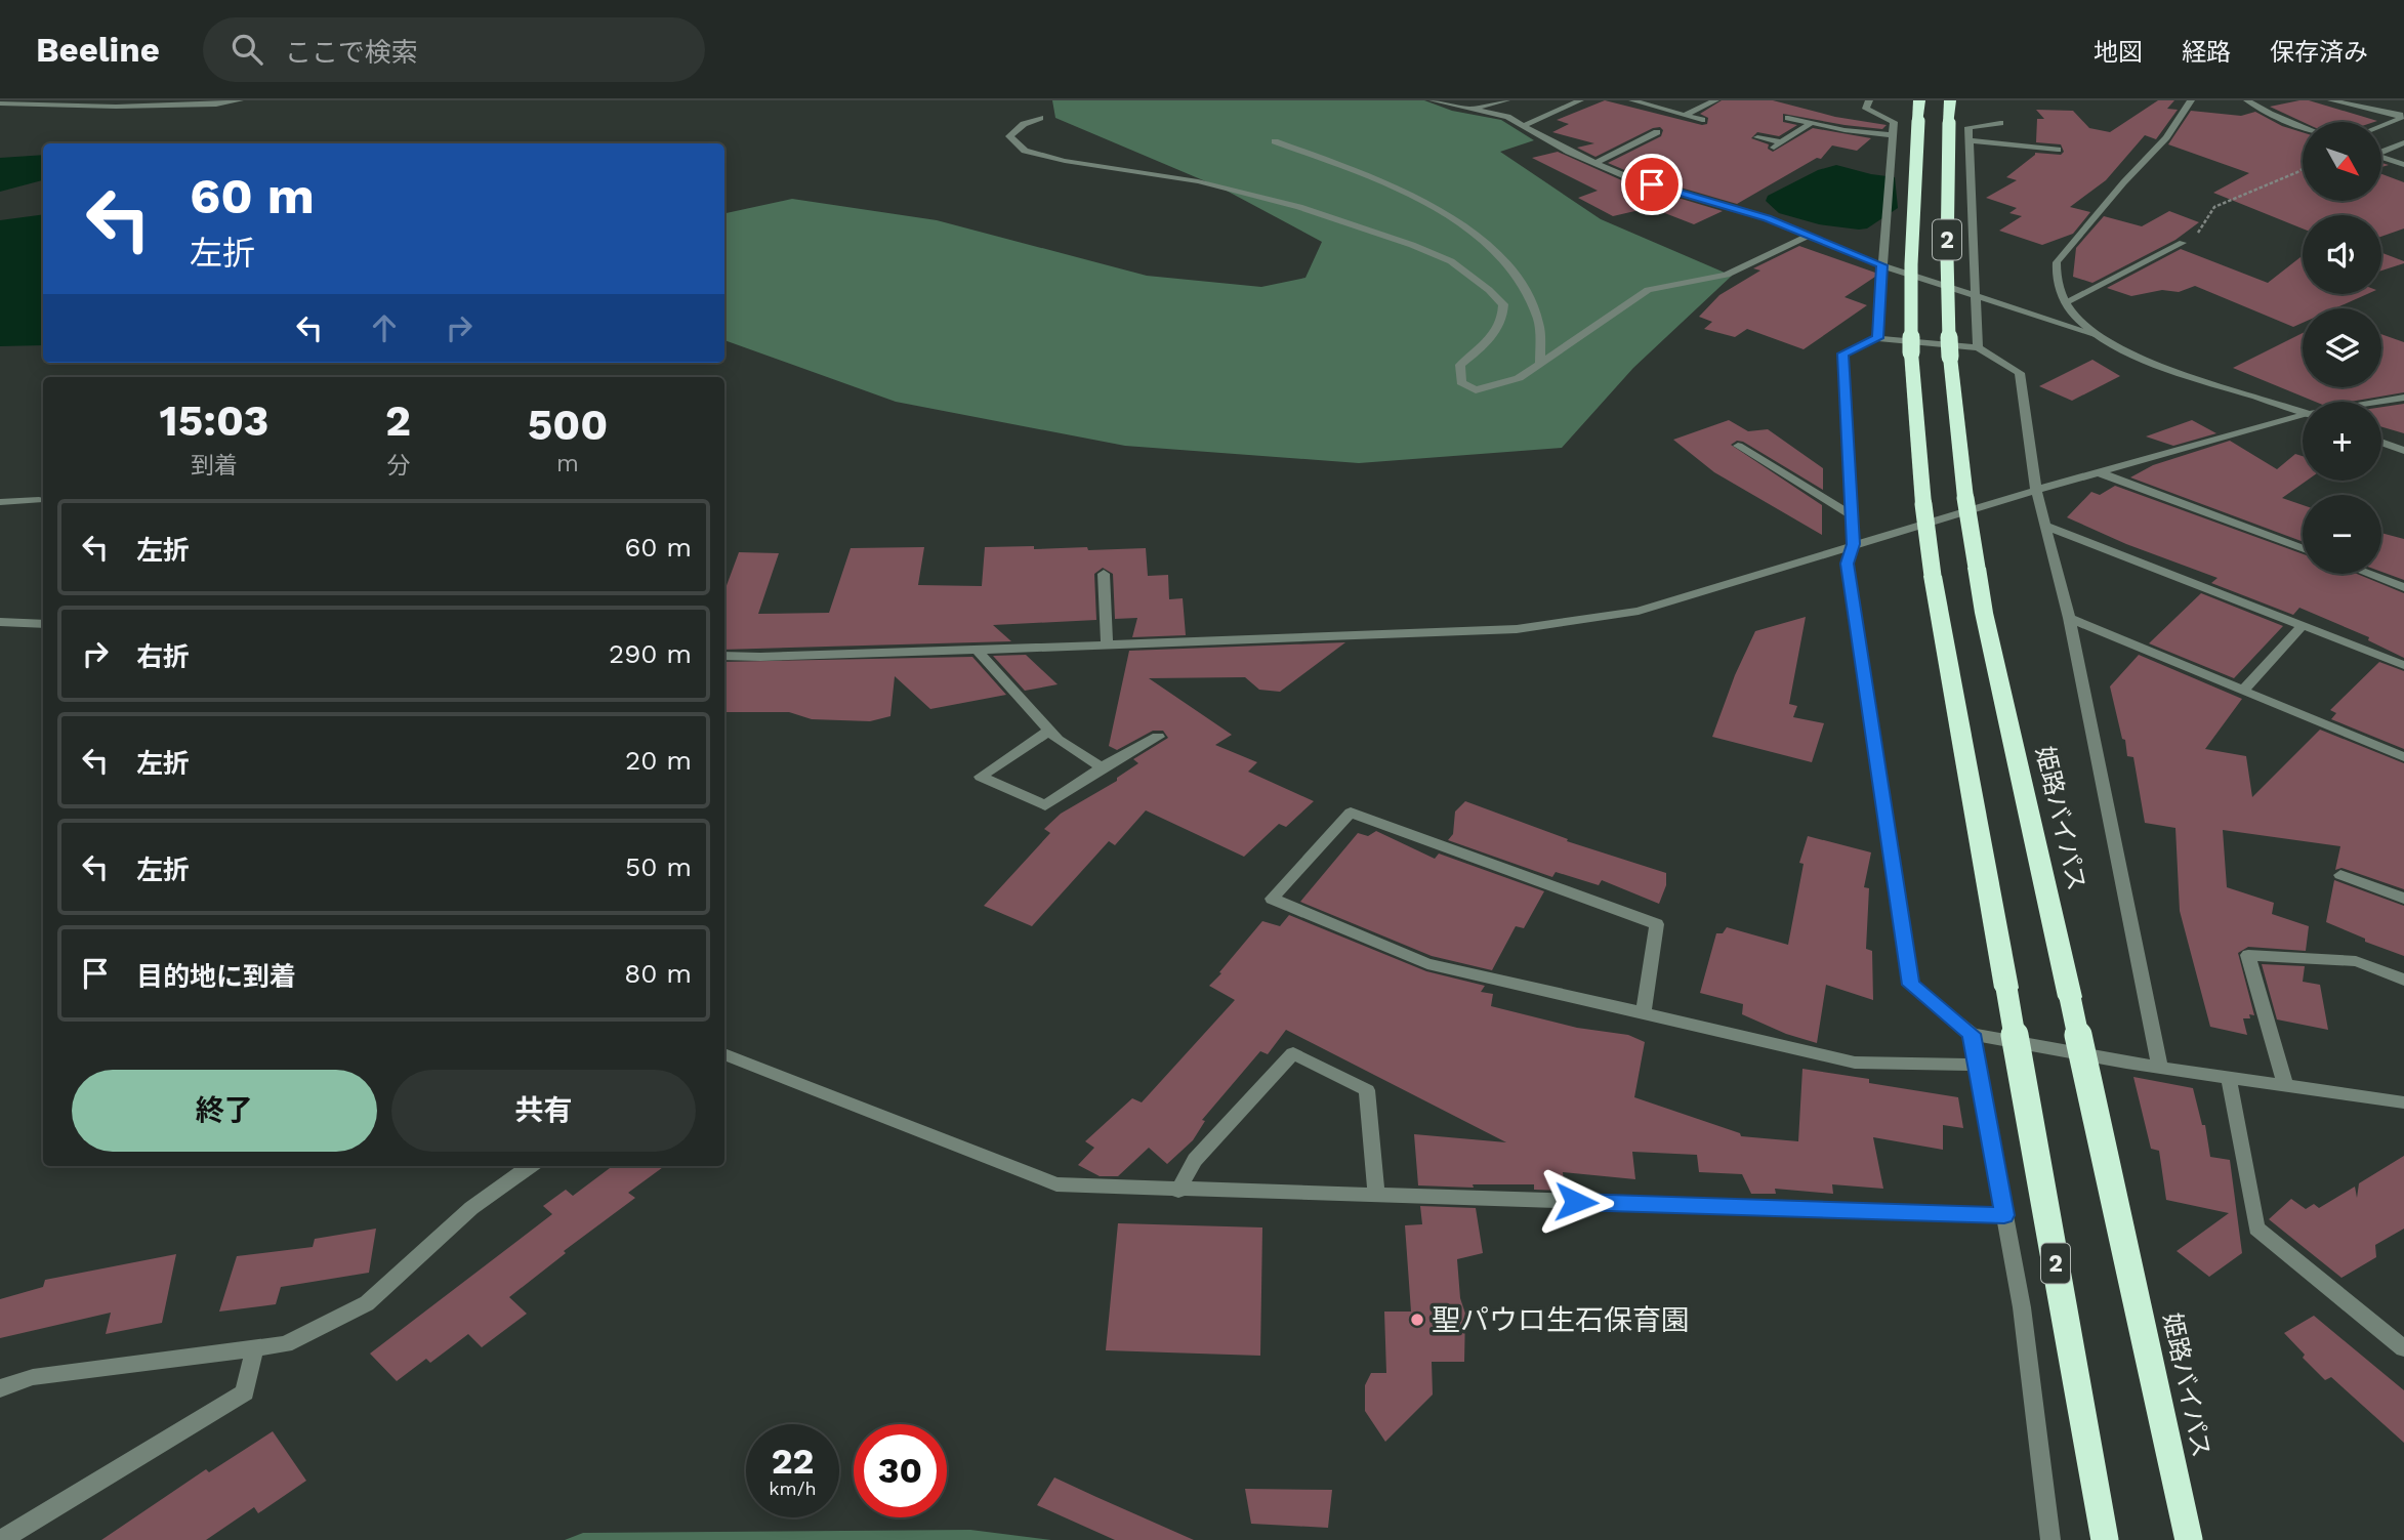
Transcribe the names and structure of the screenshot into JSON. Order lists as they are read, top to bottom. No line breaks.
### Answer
{"streets":{"highway":["2","姫路バイパス"]},"places":["聖パウロ生石保育園"],"north":"bottom right","page":{"header":"Beeline","search":"ここで検索","nav":["地図","経路","保存済み"],"map_buttons":["+","−"],"turn":["60 m","左折"],"eta":["15:03","到着","2","分","500","m"],"list":[{"name":"左折","value":"60 m"},{"name":"右折","value":"290 m"},{"name":"左折","value":"20 m"},{"name":"左折","value":"50 m"},{"name":"目的地に到着","value":"80 m"}],"buttons":["終了","共有"],"speed":"22 km/h","limit":"30"}}
